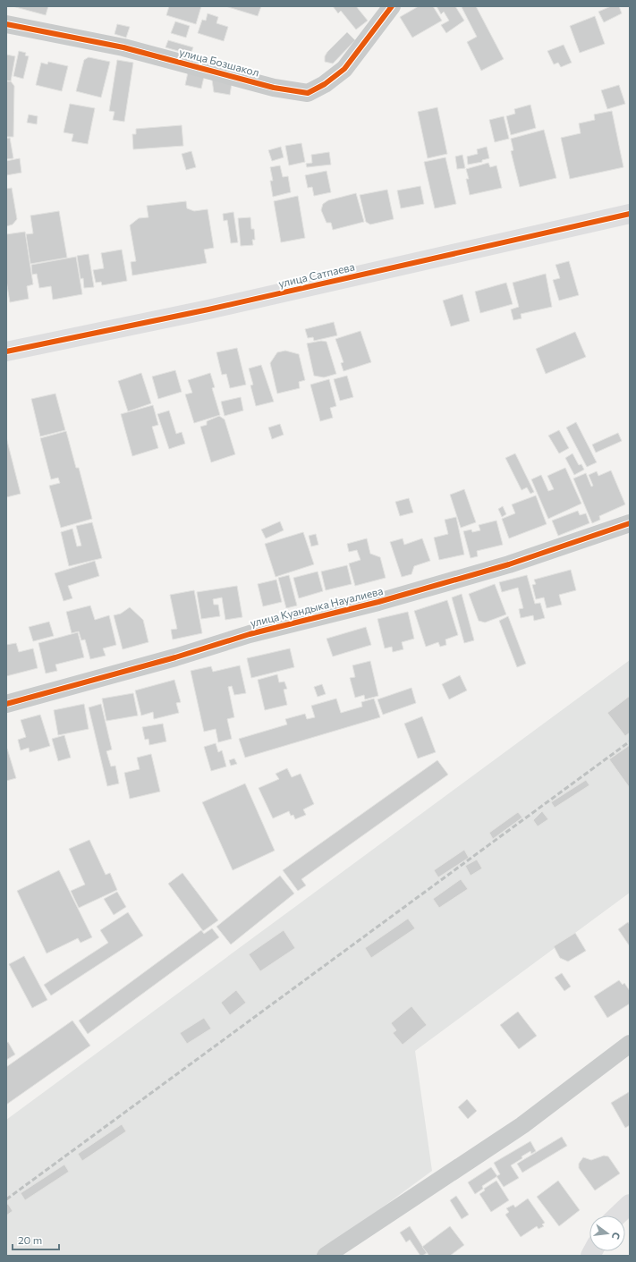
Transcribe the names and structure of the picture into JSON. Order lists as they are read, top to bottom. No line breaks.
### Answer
{"streets":{"street":["улица Бозшакол","улица Сатпаева","улица Куандыка Науалиева"]},"scale_bar":"20 m","north":"right"}
